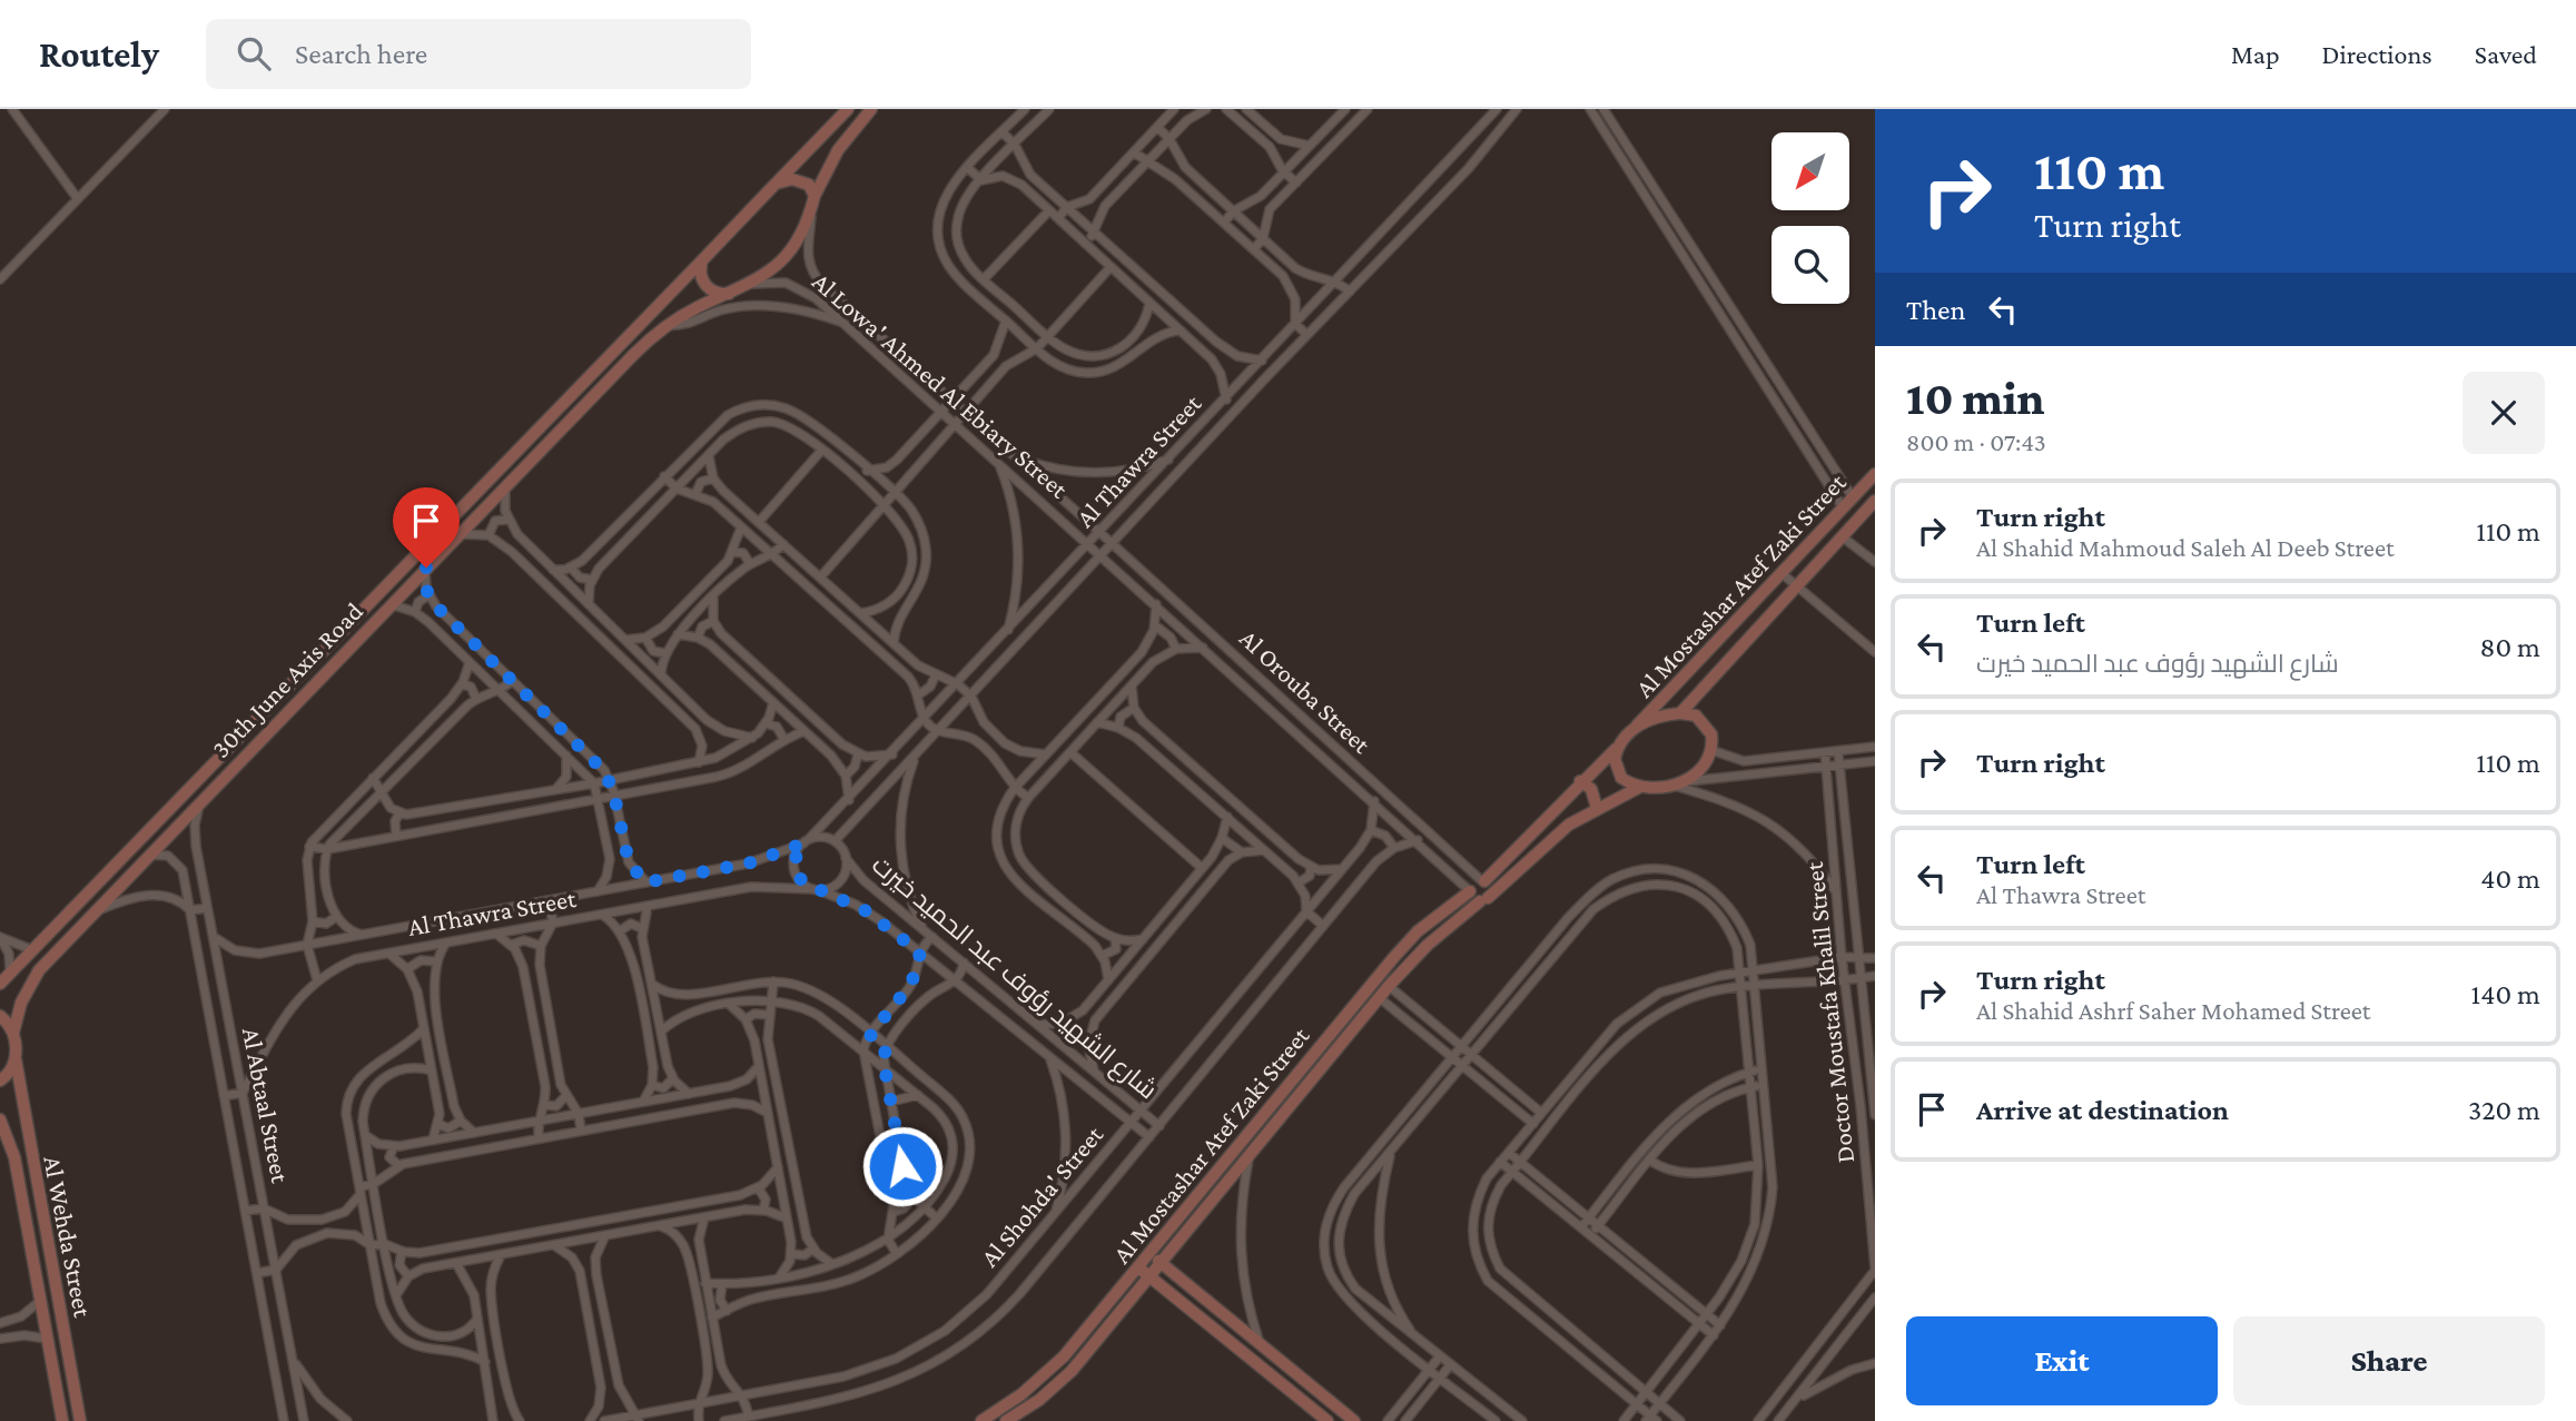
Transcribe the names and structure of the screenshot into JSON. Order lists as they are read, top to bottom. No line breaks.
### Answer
{"streets":{"street":["Al Lowa' Ahmed Al Ebiary Street","Al Thawra Street","Al Mostashar Atef Zaki Street","30th June Axis Road","Al Orouba Street","شارع الشهيد رؤوف عبد الحميد خيرت","Doctor Moustafa Khalil Street","Al Abtaal Street","Al Shohda' Street","Al Wehda Street"]},"crossings":[["Al Lowa' Ahmed Al Ebiary Street","Al Thawra Street"],["Al Lowa' Ahmed Al Ebiary Street","30th June Axis Road"],["Al Lowa' Ahmed Al Ebiary Street","Al Orouba Street"],["Al Thawra Street","Al Orouba Street"],["Al Thawra Street","شارع الشهيد رؤوف عبد الحميد خيرت"],["Al Thawra Street","Al Abtaal Street"],["Al Mostashar Atef Zaki Street","Al Orouba Street"],["30th June Axis Road","Al Abtaal Street"],["30th June Axis Road","Al Wehda Street"],["Al Orouba Street","Al Shohda' Street"],["شارع الشهيد رؤوف عبد الحميد خيرت","Al Shohda' Street"]],"north":"bottom left","page":{"header":"Routely","search":"Search here","nav":["Map","Directions","Saved"],"turn":["110 m","Turn right"],"then":"Then","heading":["10 min","800 m · 07:43"],"list":[{"name":"Turn right","note":"Al Shahid Mahmoud Saleh Al Deeb Street","value":"110 m"},{"name":"Turn left","note":"شارع الشهيد رؤوف عبد الحميد خيرت","value":"80 m"},{"name":"Turn right","value":"110 m"},{"name":"Turn left","note":"Al Thawra Street","value":"40 m"},{"name":"Turn right","note":"Al Shahid Ashrf Saher Mohamed Street","value":"140 m"},{"name":"Arrive at destination","value":"320 m"}],"buttons":["Exit","Share"]}}
